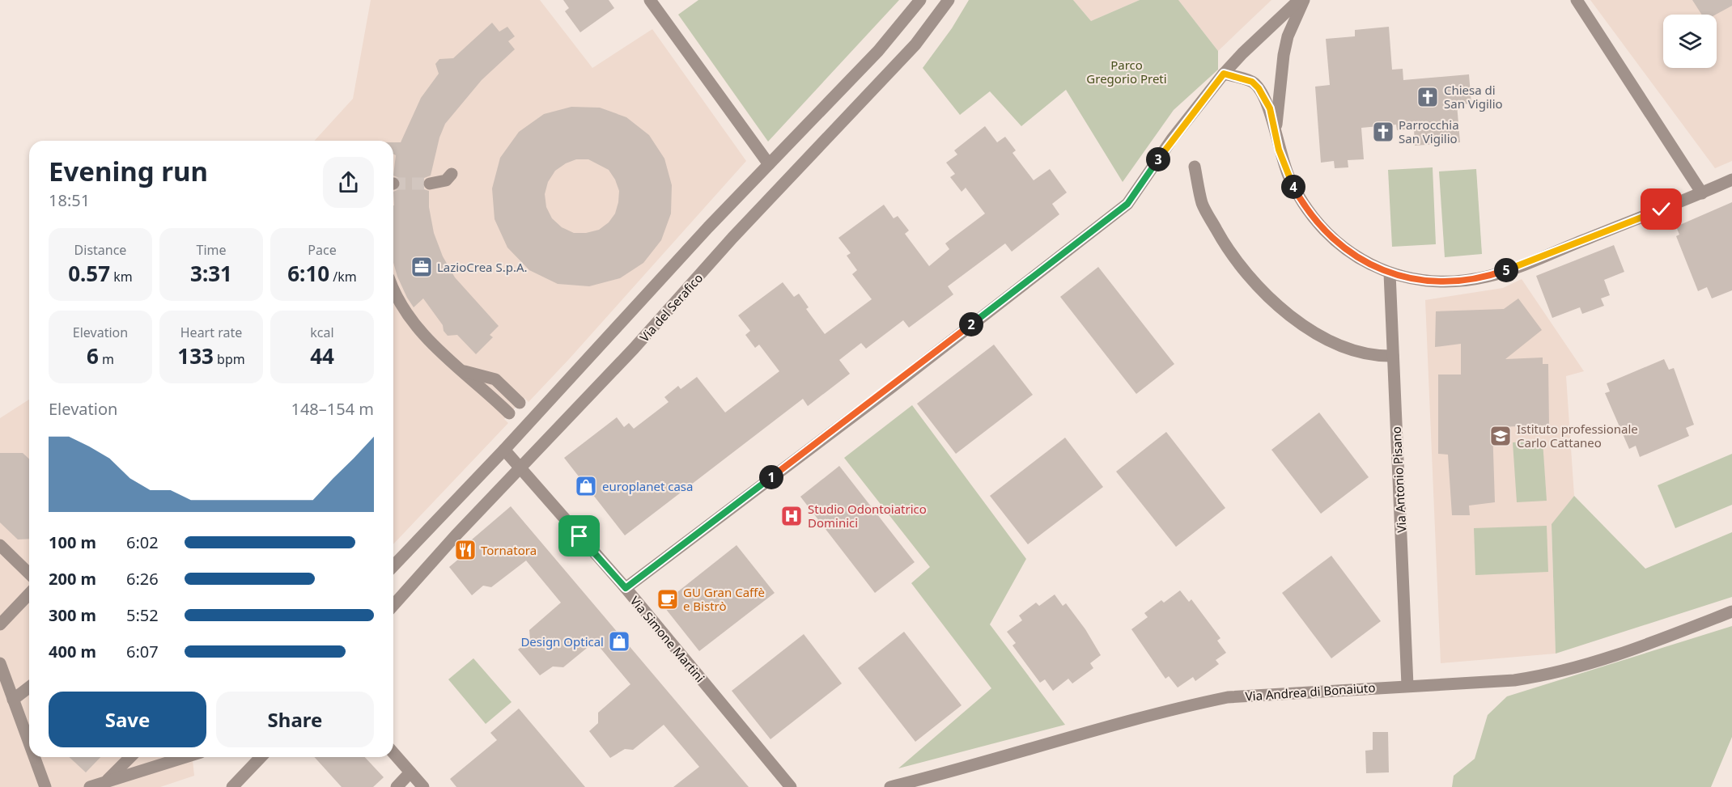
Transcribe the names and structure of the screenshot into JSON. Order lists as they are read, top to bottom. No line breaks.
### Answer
{"streets":{"street":["Via del Serafico","Via Antonio Pisano","Via Simone Martini","Via Andrea di Bonaiuto"]},"crossings":[["Via del Serafico","Via Simone Martini"],["Via Antonio Pisano","Via Andrea di Bonaiuto"]],"parks":["Parco Gregorio Preti"],"places":{"church":["Chiesa di San Vigilio","Parrocchia San Vigilio"],"office":["LazioCrea S.p.A."],"school or university":["Istituto professionale Carlo Cattaneo"],"shop":["europlanet casa","Design Optical"],"hospital":["Studio Odontoiatrico Dominici"],"restaurant":["Tornatora"],"cafe":["GU Gran Caffè e Bistrò"]},"page":{"heading":["Evening run","18:51"],"pins":["3","4","5","2","1"],"stats":[["Distance","0.57 km"],["Time","3:31"],["Pace","6:10 /km"],["Elevation","6 m"],["Heart rate","133 bpm"],["kcal","44"]],"chart":["Elevation","148–154 m"],"list":[{"name":"100 m","note":"6:02"},{"name":"200 m","note":"6:26"},{"name":"300 m","note":"5:52"},{"name":"400 m","note":"6:07"}],"buttons":["Save","Share"]}}
